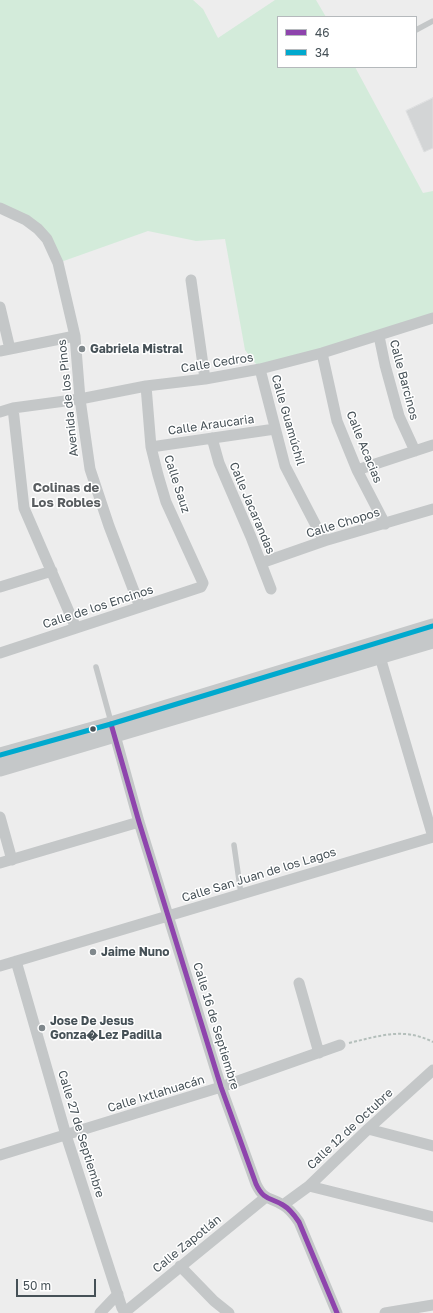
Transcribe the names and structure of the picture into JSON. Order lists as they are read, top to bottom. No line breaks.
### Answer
{"streets":{"street":["Calle Cedros","Calle Barcinos","Avenida de los Pinos","Calle Guamúchil","Calle Araucaria","Calle Acacias","Calle Sauz","Calle Jacarandas","Calle Chopos","Calle de los Encinos","Calle San Juan de los Lagos","Calle 16 de Septiembre","Calle Ixtlahuacán","Calle 12 de Octubre","Calle 27 de Septiembre","Calle Zapotlán"]},"crossings":[["Calle Cedros","Calle Barcinos"],["Calle Cedros","Avenida de los Pinos"],["Calle Cedros","Calle Guamúchil"],["Calle Cedros","Calle Acacias"],["Calle Cedros","Calle Sauz"],["Avenida de los Pinos","Calle de los Encinos"],["Calle Guamúchil","Calle Araucaria"],["Calle Guamúchil","Calle Chopos"],["Calle Araucaria","Calle Sauz"],["Calle Araucaria","Calle Jacarandas"],["Calle Acacias","Calle Chopos"],["Calle Sauz","Calle de los Encinos"],["Calle Jacarandas","Calle Chopos"],["Calle San Juan de los Lagos","Calle 16 de Septiembre"],["Calle San Juan de los Lagos","Calle 27 de Septiembre"],["Calle 16 de Septiembre","Calle Ixtlahuacán"],["Calle 16 de Septiembre","Calle Zapotlán"],["Calle Ixtlahuacán","Calle 27 de Septiembre"],["Calle 27 de Septiembre","Calle Zapotlán"]],"districts":["Colinas de Los Robles"],"places":["Gabriela Mistral","Jaime Nuno","Jose De Jesus Gonza�Lez Padilla"],"lines":["transit line 34","transit line 46"],"legend":["46","34"],"scale_bar":"50 m"}
